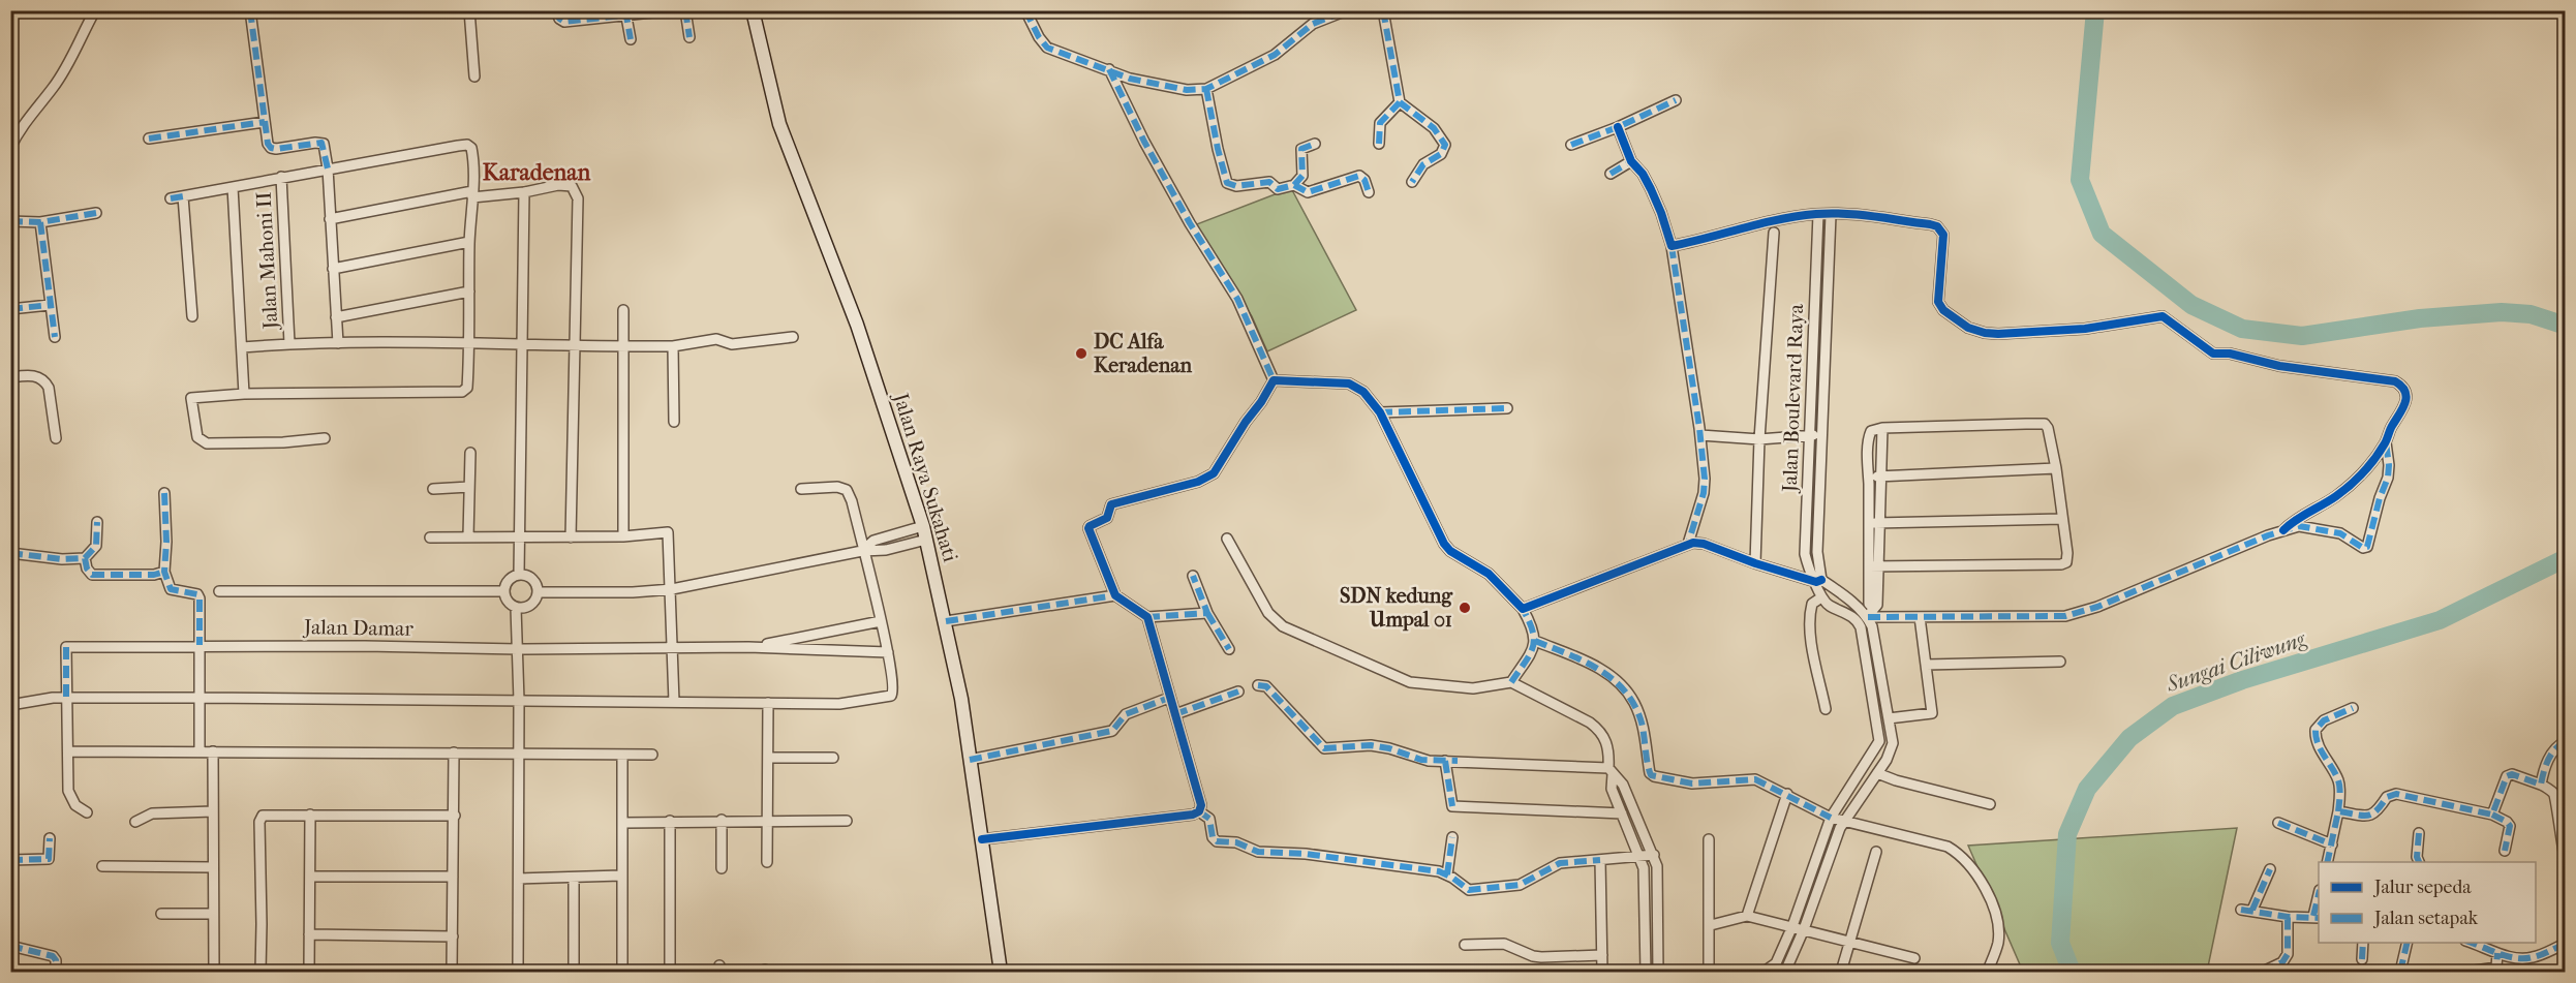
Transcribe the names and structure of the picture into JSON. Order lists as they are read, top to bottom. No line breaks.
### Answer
{"streets":{"main road":["Jalan Raya Sukahati"],"street":["Jalan Mahoni II","Jalan Boulevard Raya","Jalan Damar"]},"districts":["Karadenan"],"water":["Sungai Ciliwung"],"places":["DC Alfa Keradenan","SDN kedung Umpal 01"],"legend":["Jalur sepeda","Jalan setapak"]}
